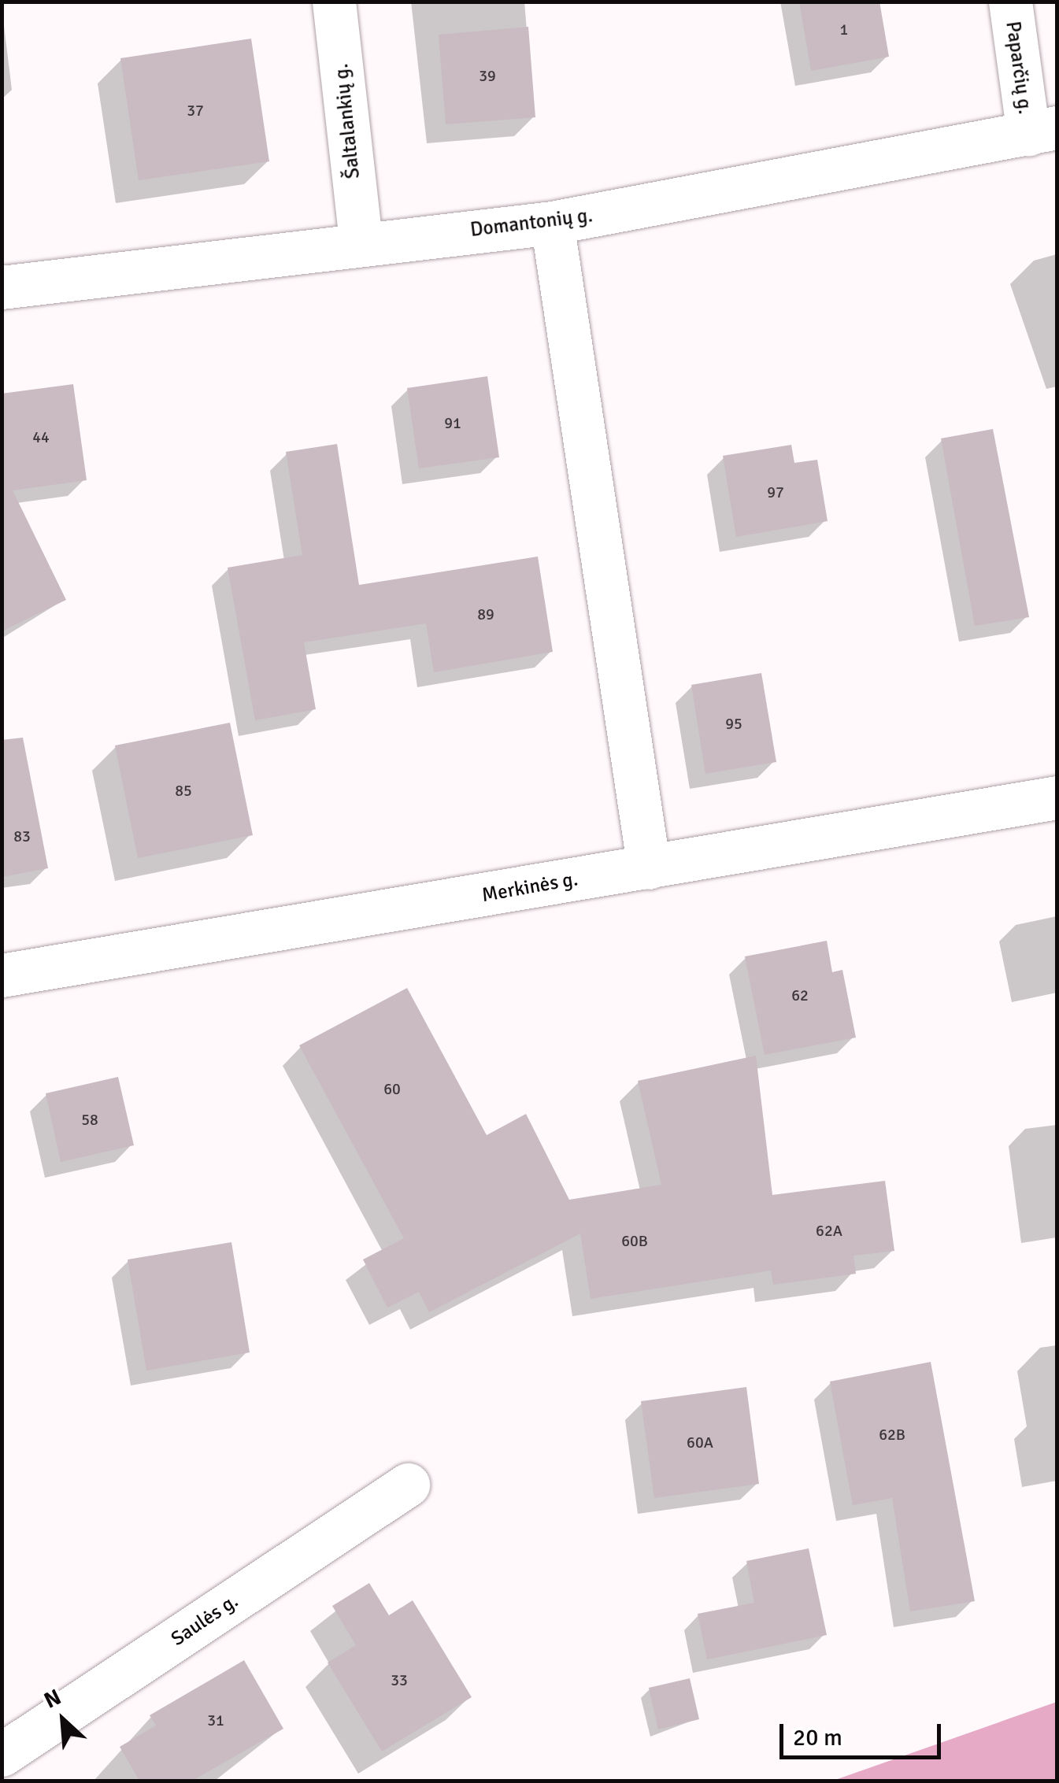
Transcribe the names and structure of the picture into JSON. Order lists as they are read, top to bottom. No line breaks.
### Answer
{"streets":{"street":["Paparčių g.","Šaltalankių g.","Domantonių g.","Merkinės g.","Saulės g."]},"crossings":[["Paparčių g.","Domantonių g."],["Šaltalankių g.","Domantonių g."]],"house_numbers":["1","39","37","91","44","97","89","95","85","83","62","60","58","62A","60B","62B","60A","33","31"],"scale_bar":"20 m","north":"top left"}
